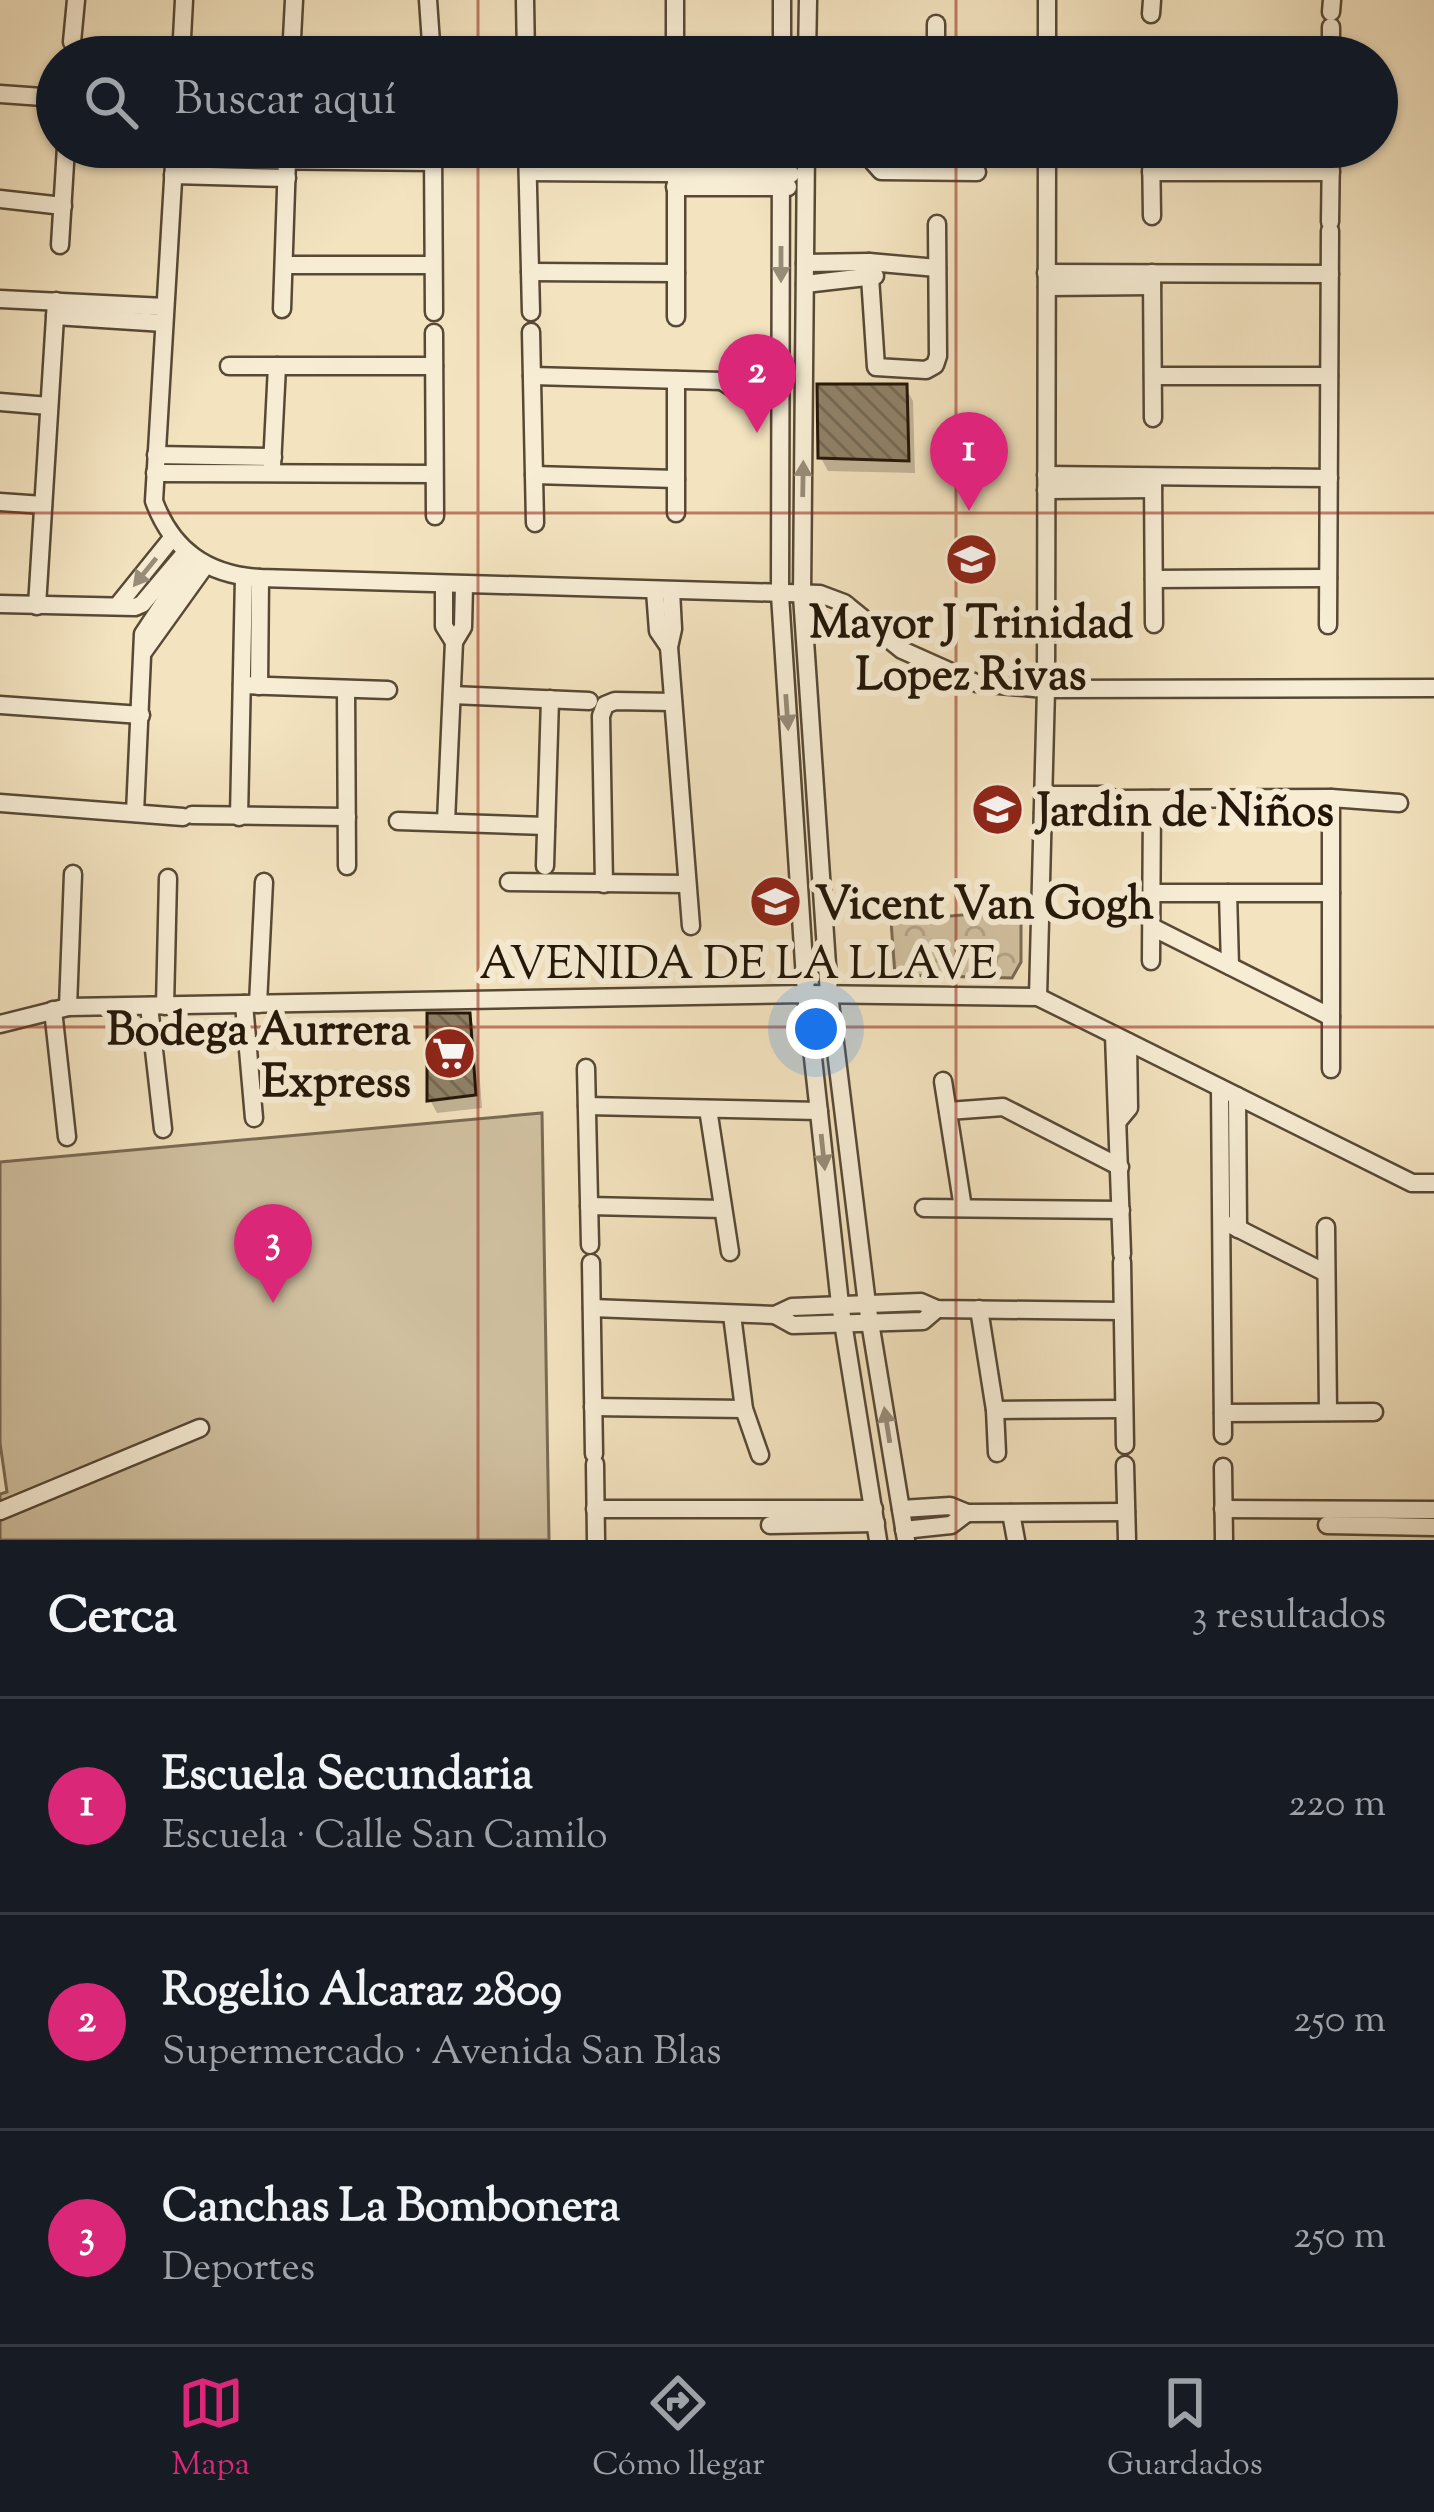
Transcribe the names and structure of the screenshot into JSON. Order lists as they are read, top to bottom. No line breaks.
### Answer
{"streets":{"street":["AVENIDA DE LA LLAVE"]},"places":{"school or university":["Mayor J Trinidad Lopez Rivas","Jardin de Niños","Vicent Van Gogh"],"supermarket":["Bodega Aurrera Express"]},"page":{"search":"Buscar aquí","pins":["2","1","3"],"heading":["Cerca","3 resultados"],"list":[{"mark":"1","name":"Escuela Secundaria","note":"Escuela · Calle San Camilo","value":"220 m"},{"mark":"2","name":"Rogelio Alcaraz 2809","note":"Supermercado · Avenida San Blas","value":"250 m"},{"mark":"3","name":"Canchas La Bombonera","note":"Deportes","value":"250 m"}],"nav":["Mapa","Cómo llegar","Guardados"]}}
